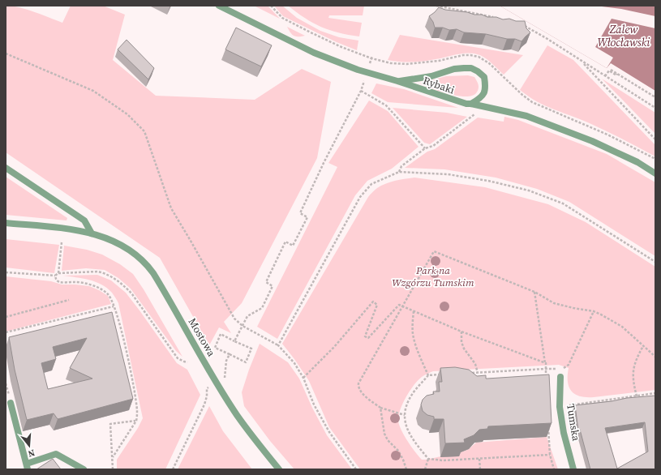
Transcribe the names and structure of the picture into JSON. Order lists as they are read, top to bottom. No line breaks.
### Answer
{"streets":{"street":["Rybaki","Mostowa","Tumska"]},"water":["Zalew Włocławski"],"parks":["Park na Wzgórzu Tumskim"],"north":"bottom"}
